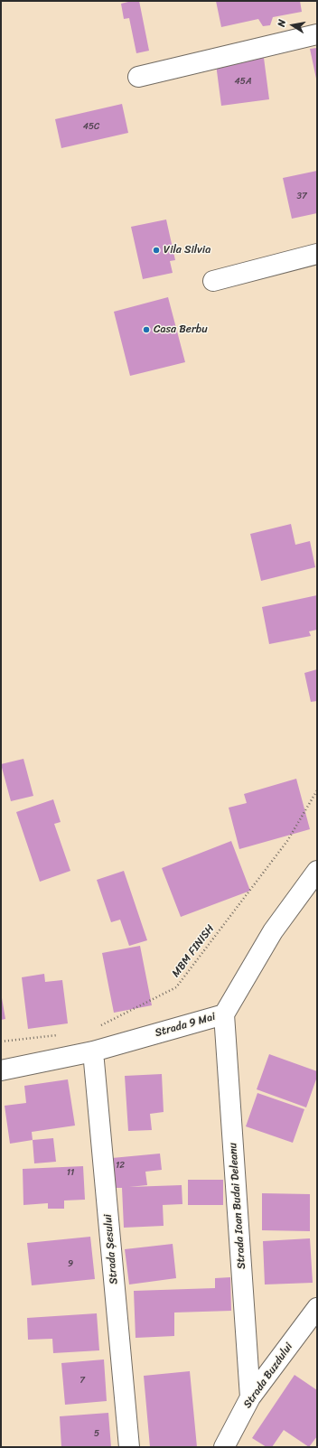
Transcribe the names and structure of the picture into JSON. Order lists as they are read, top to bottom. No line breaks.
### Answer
{"streets":{"street":["Strada 9 Mai","Strada Ioan Budai Deleanu","Strada Șesului","Strada Buzdului"],"path":["MBM FINISH"]},"crossings":[["Strada 9 Mai","Strada Ioan Budai Deleanu"],["Strada 9 Mai","Strada Șesului"],["Strada Ioan Budai Deleanu","Strada Buzdului"]],"places":["Vila Silvia","Casa Berbu"],"house_numbers":["45A","45C","37","12","11","9","7","5"],"north":"left"}
